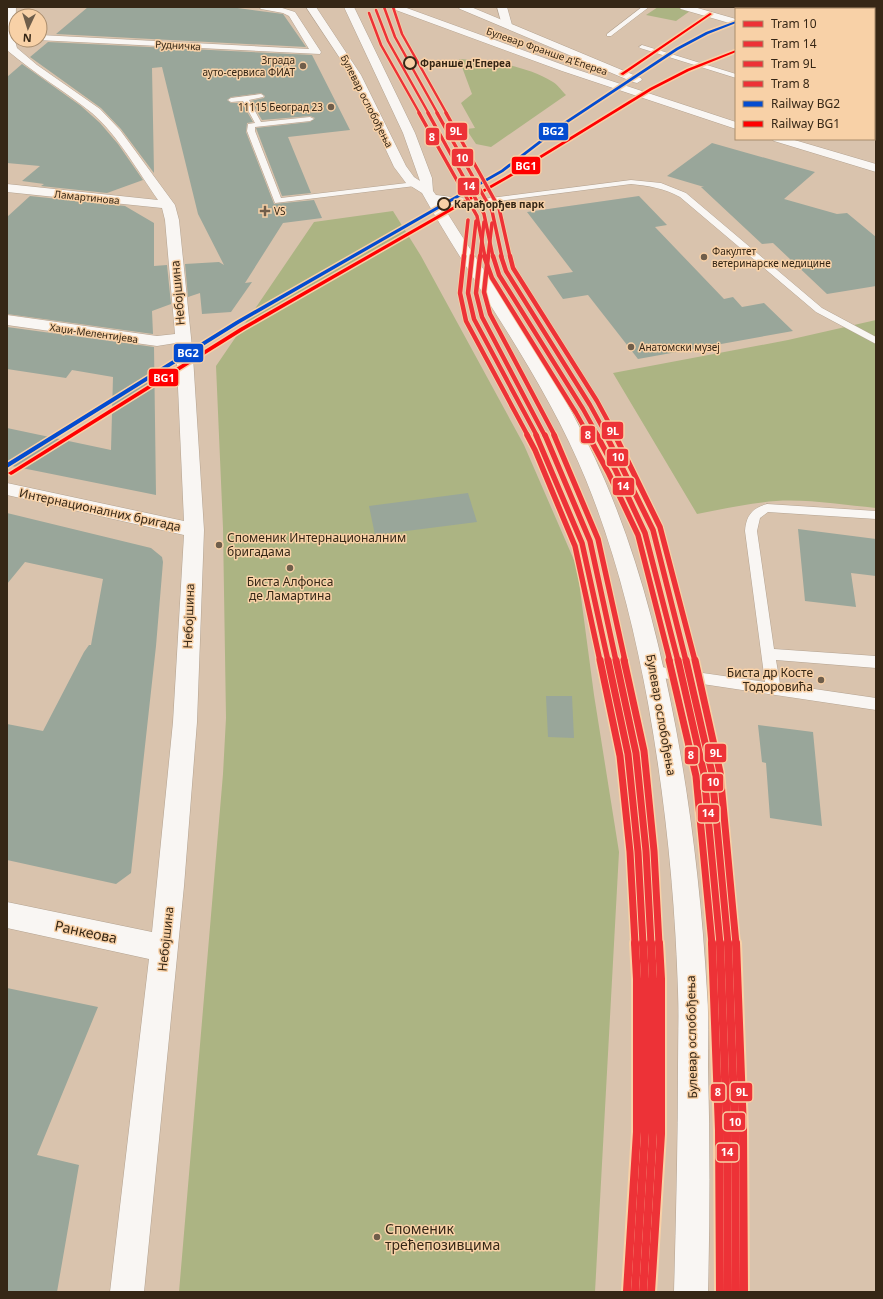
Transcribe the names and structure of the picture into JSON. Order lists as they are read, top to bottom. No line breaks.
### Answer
{"streets":{"main road":["Рудничка","Булевар Франше д'Епереа","Булевар ослобођења","Ламартинова","Небојшина","Хаџи-Мелентијева","Интернационалних бригада","Ранкеова"]},"crossings":[["Ламартинова","Небојшина"],["Небојшина","Хаџи-Мелентијева"],["Небојшина","Интернационалних бригада"],["Небојшина","Ранкеова"]],"places":{"other":["Франше д'Епереа","Зграда ауто-сервиса ФИАТ","11115 Београд 23","Карађорђев парк","Факултет ветеринарске медицине","Анатомски музеј","Споменик Интернационалним бригадама","Биста Алфонса де Ламартина","Биста др Косте Тодоровића","Споменик трећепозивцима"],"health":["VS"]},"lines":["tram line 10","tram line 9L","tram line 14","tram line 8","rail line BG1","rail line BG2"],"legend":["Tram 10","Tram 14","Tram 9L","Tram 8","Railway BG2","Railway BG1"],"north":"bottom"}
